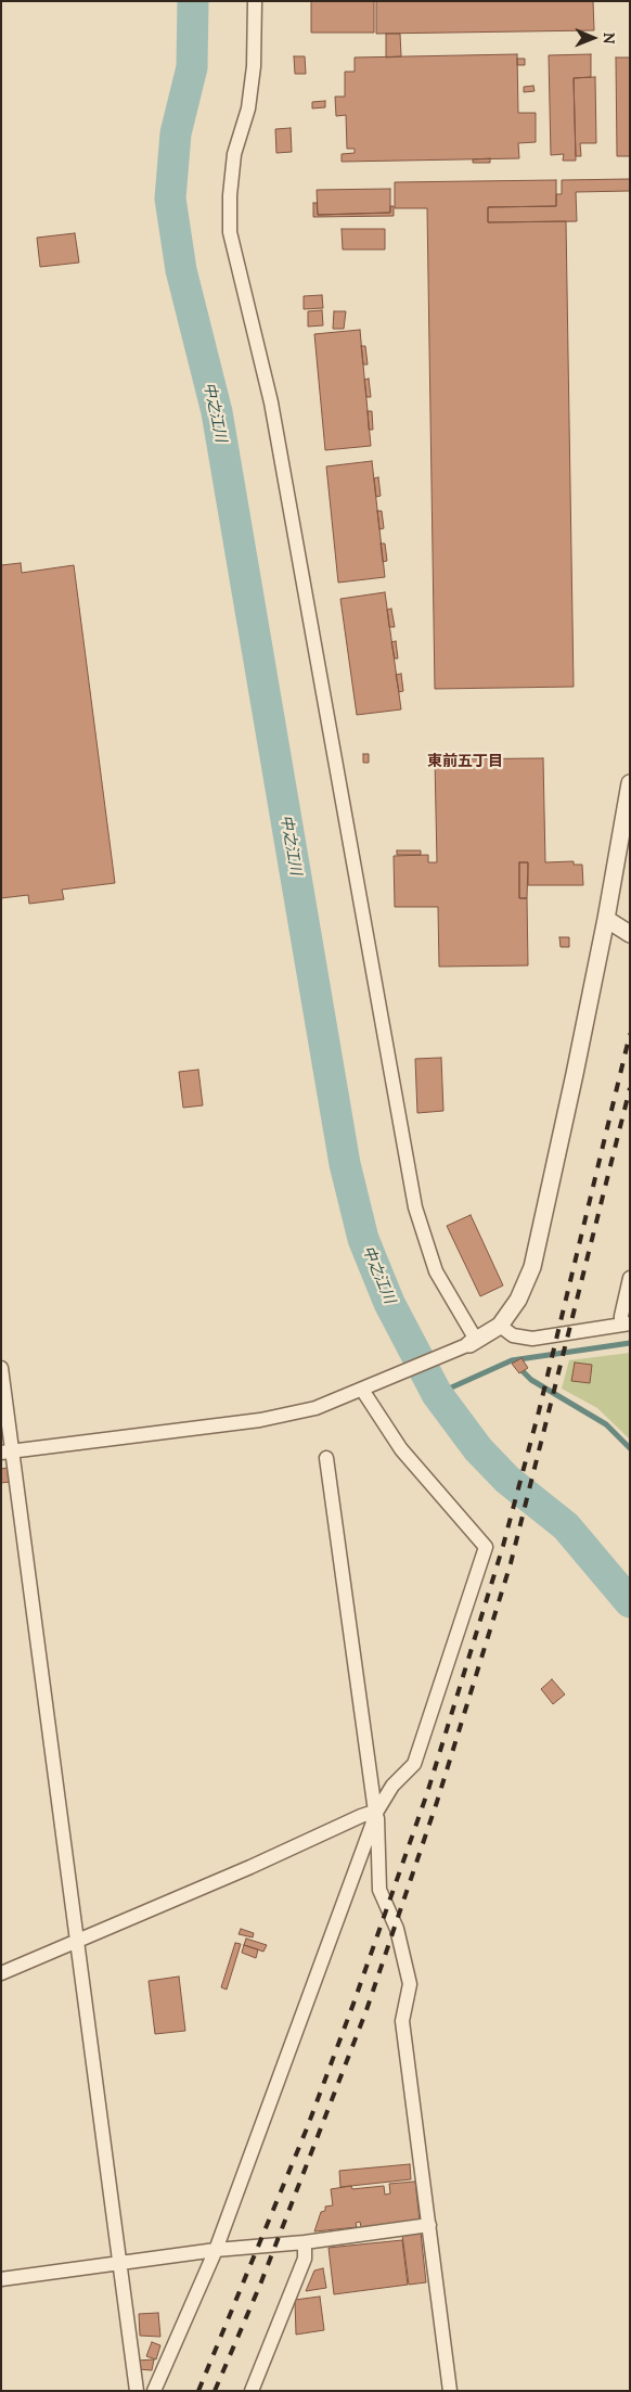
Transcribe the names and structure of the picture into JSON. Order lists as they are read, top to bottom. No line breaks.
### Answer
{"districts":["東前五丁目"],"water":["中之江川"],"north":"right"}
